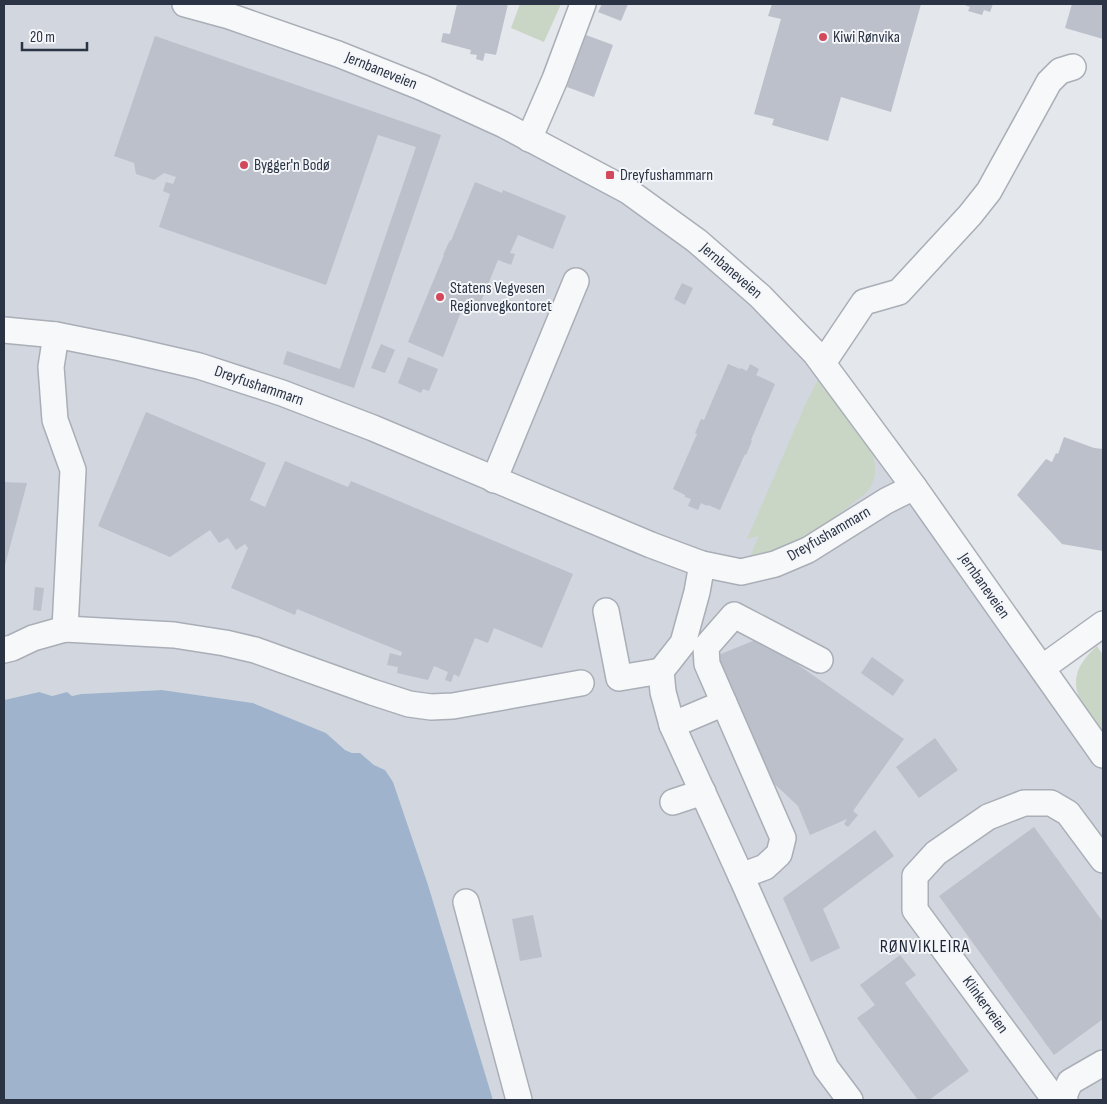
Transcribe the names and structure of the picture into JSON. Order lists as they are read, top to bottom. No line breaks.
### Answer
{"streets":{"street":["Jernbaneveien","Dreyfushammarn","Klinkerveien"]},"crossings":[["Jernbaneveien","Dreyfushammarn"]],"districts":["RØNVIKLEIRA"],"places":{"other":["Kiwi Rønvika","Bygger'n Bodø","Statens Vegvesen Regionvegkontoret"],"transit":["Dreyfushammarn"]},"scale_bar":"20 m"}
